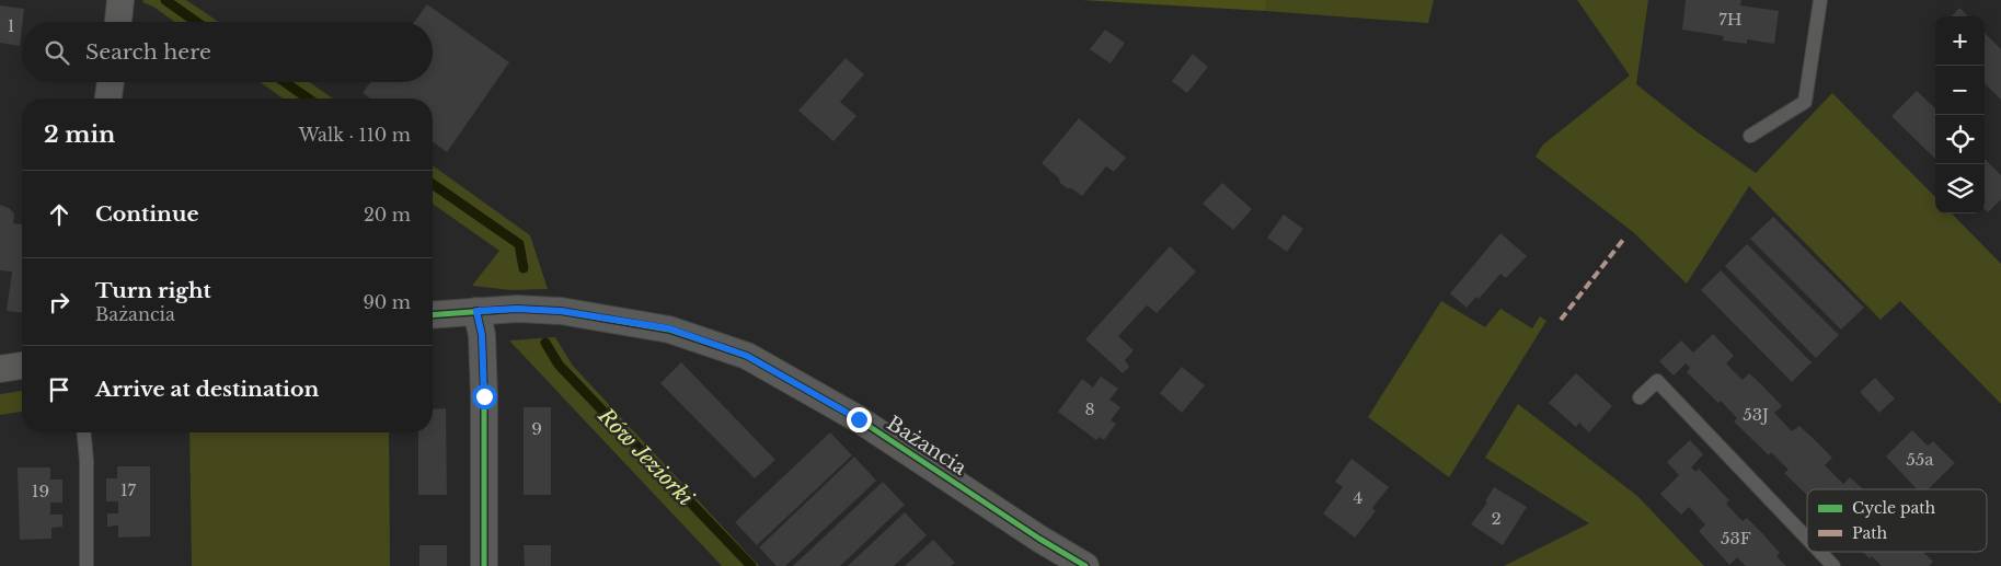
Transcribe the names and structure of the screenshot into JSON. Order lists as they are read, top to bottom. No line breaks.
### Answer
{"streets":{"street":["Bażancia"]},"water":["Rów Jeziorki"],"house_numbers":["7H","1","8","53J","9","55a","17","19","4","2","53F"],"legend":["Cycle path","Path"],"page":{"map_buttons":["+","−"],"search":"Search here","heading":["2 min","Walk · 110 m"],"list":[["Continue","20 m"],["Turn right","Bażancia","90 m"],"Arrive at destination"]}}
